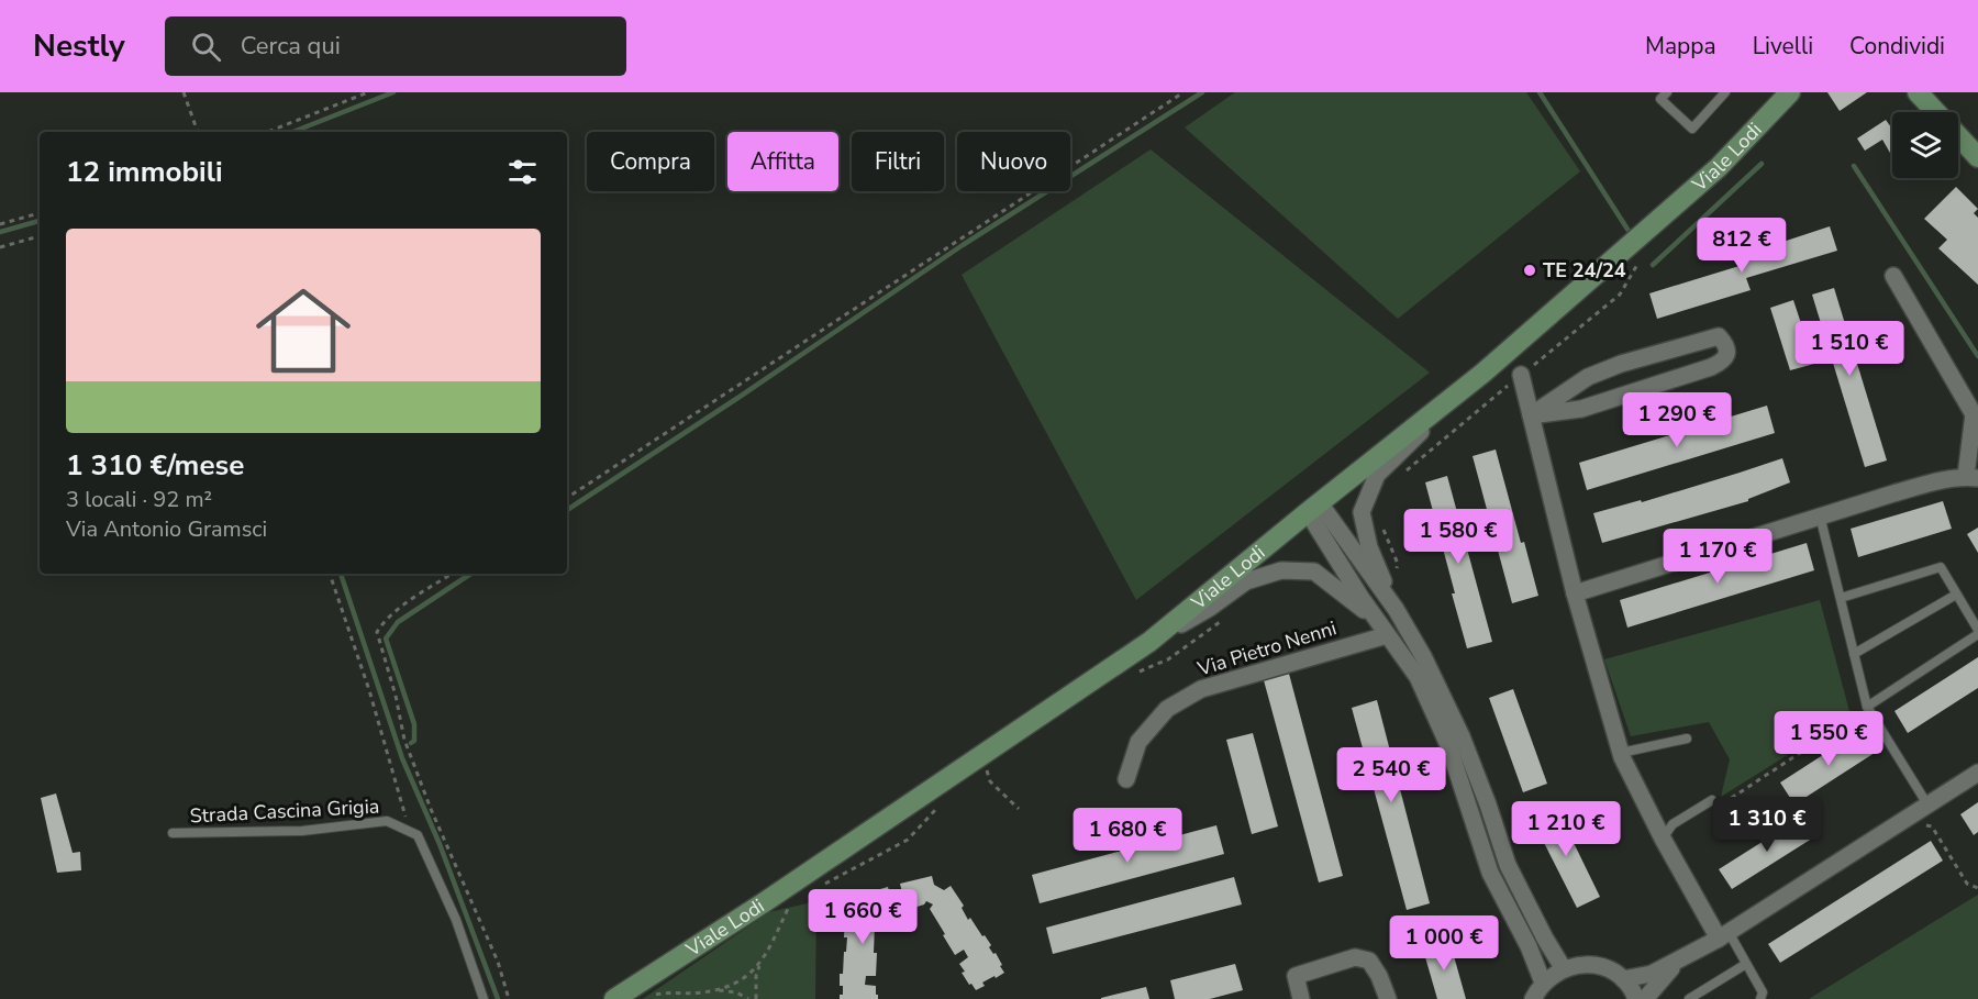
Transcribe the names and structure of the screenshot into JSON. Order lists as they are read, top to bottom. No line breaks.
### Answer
{"streets":{"street":["Viale Lodi","Via Pietro Nenni"],"lane":["Strada Cascina Grigia"]},"crossings":[["Viale Lodi","Via Pietro Nenni"]],"places":["TE 24/24"],"page":{"header":"Nestly","search":"Cerca qui","nav":["Mappa","Livelli","Condividi"],"chip":["Compra","Affitta","Filtri","Nuovo"],"heading":"12 immobili","list":[{"name":"1 310 €/mese","note":"3 locali · 92 m² · Via Antonio Gramsci"}],"price":["812 €","1 510 €","1 290 €","1 580 €","1 170 €","1 550 €","2 540 €","1 310 €","1 210 €","1 680 €","1 660 €","1 000 €"]}}
